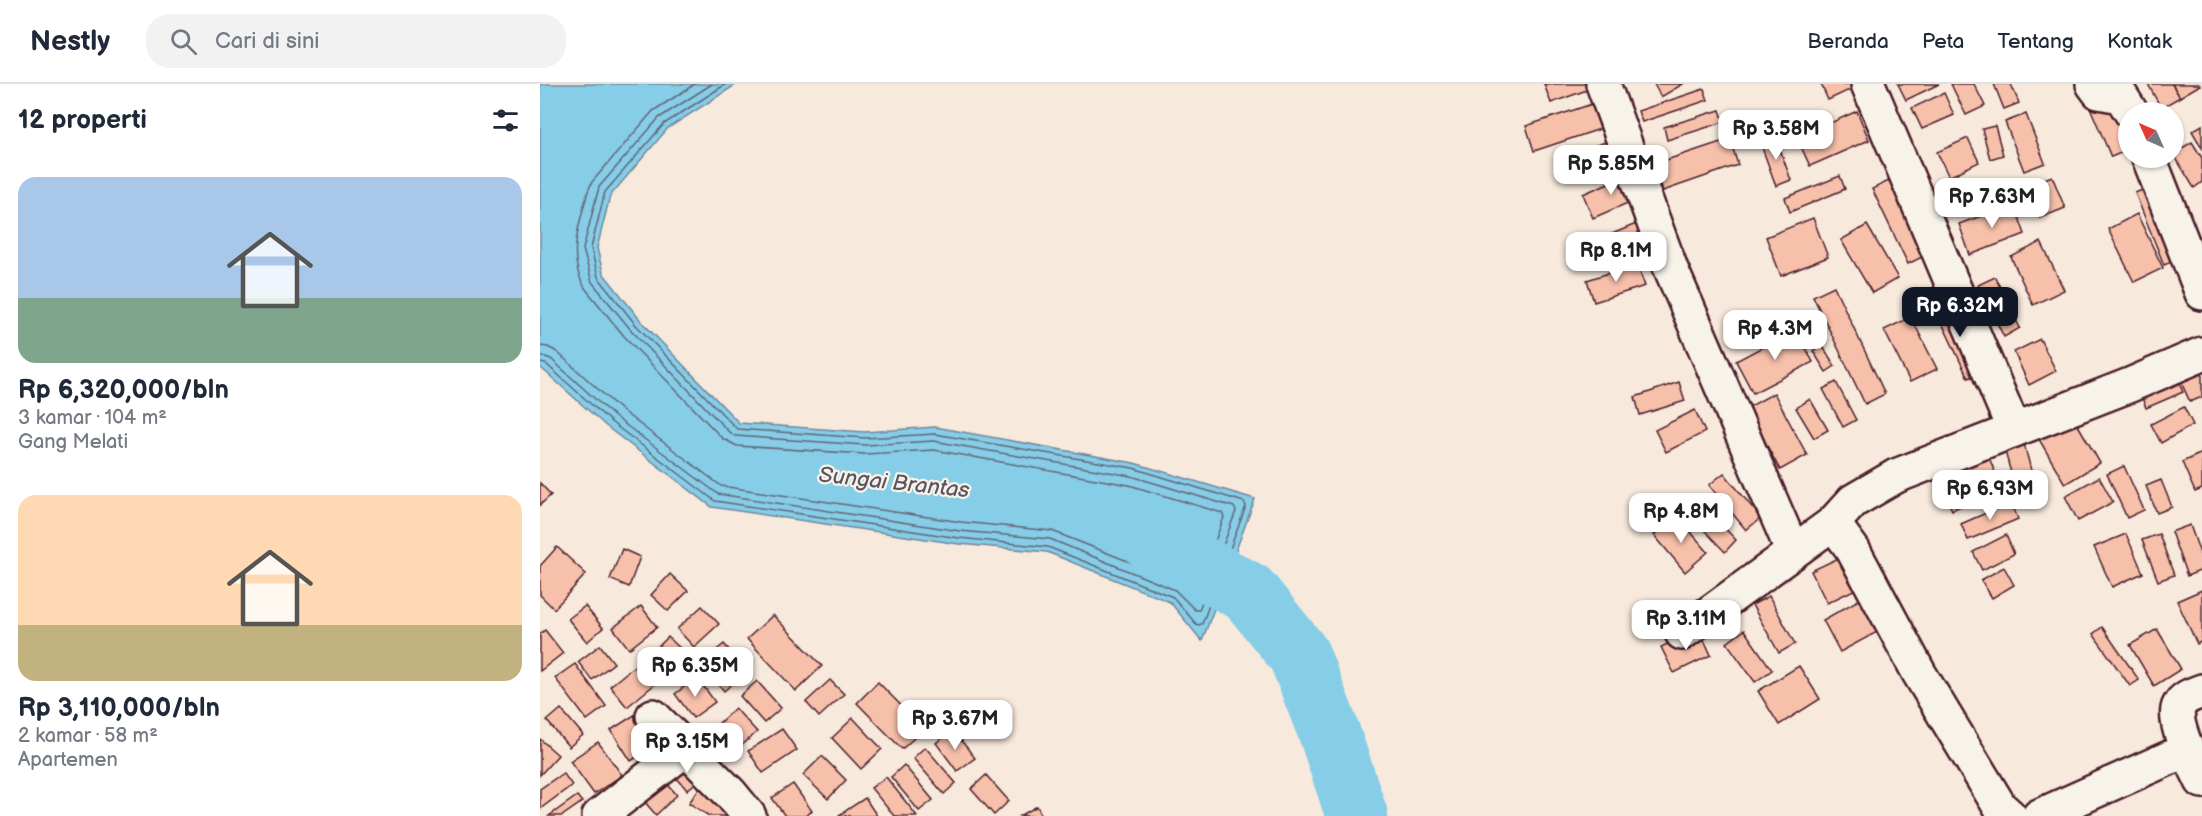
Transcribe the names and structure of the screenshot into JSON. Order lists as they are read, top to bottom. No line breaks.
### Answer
{"water":["Sungai Brantas"],"north":"top left","page":{"header":"Nestly","search":"Cari di sini","nav":["Beranda","Peta","Tentang","Kontak"],"heading":"12 properti","price":["Rp 3.58M","Rp 5.85M","Rp 7.63M","Rp 8.1M","Rp 6.32M","Rp 4.3M","Rp 6.93M","Rp 4.8M","Rp 3.11M","Rp 6.35M","Rp 3.67M","Rp 3.15M"],"list":[{"name":"Rp 6,320,000/bln","note":"3 kamar · 104 m² · Gang Melati"},{"name":"Rp 3,110,000/bln","note":"2 kamar · 58 m² · Apartemen"}]}}
